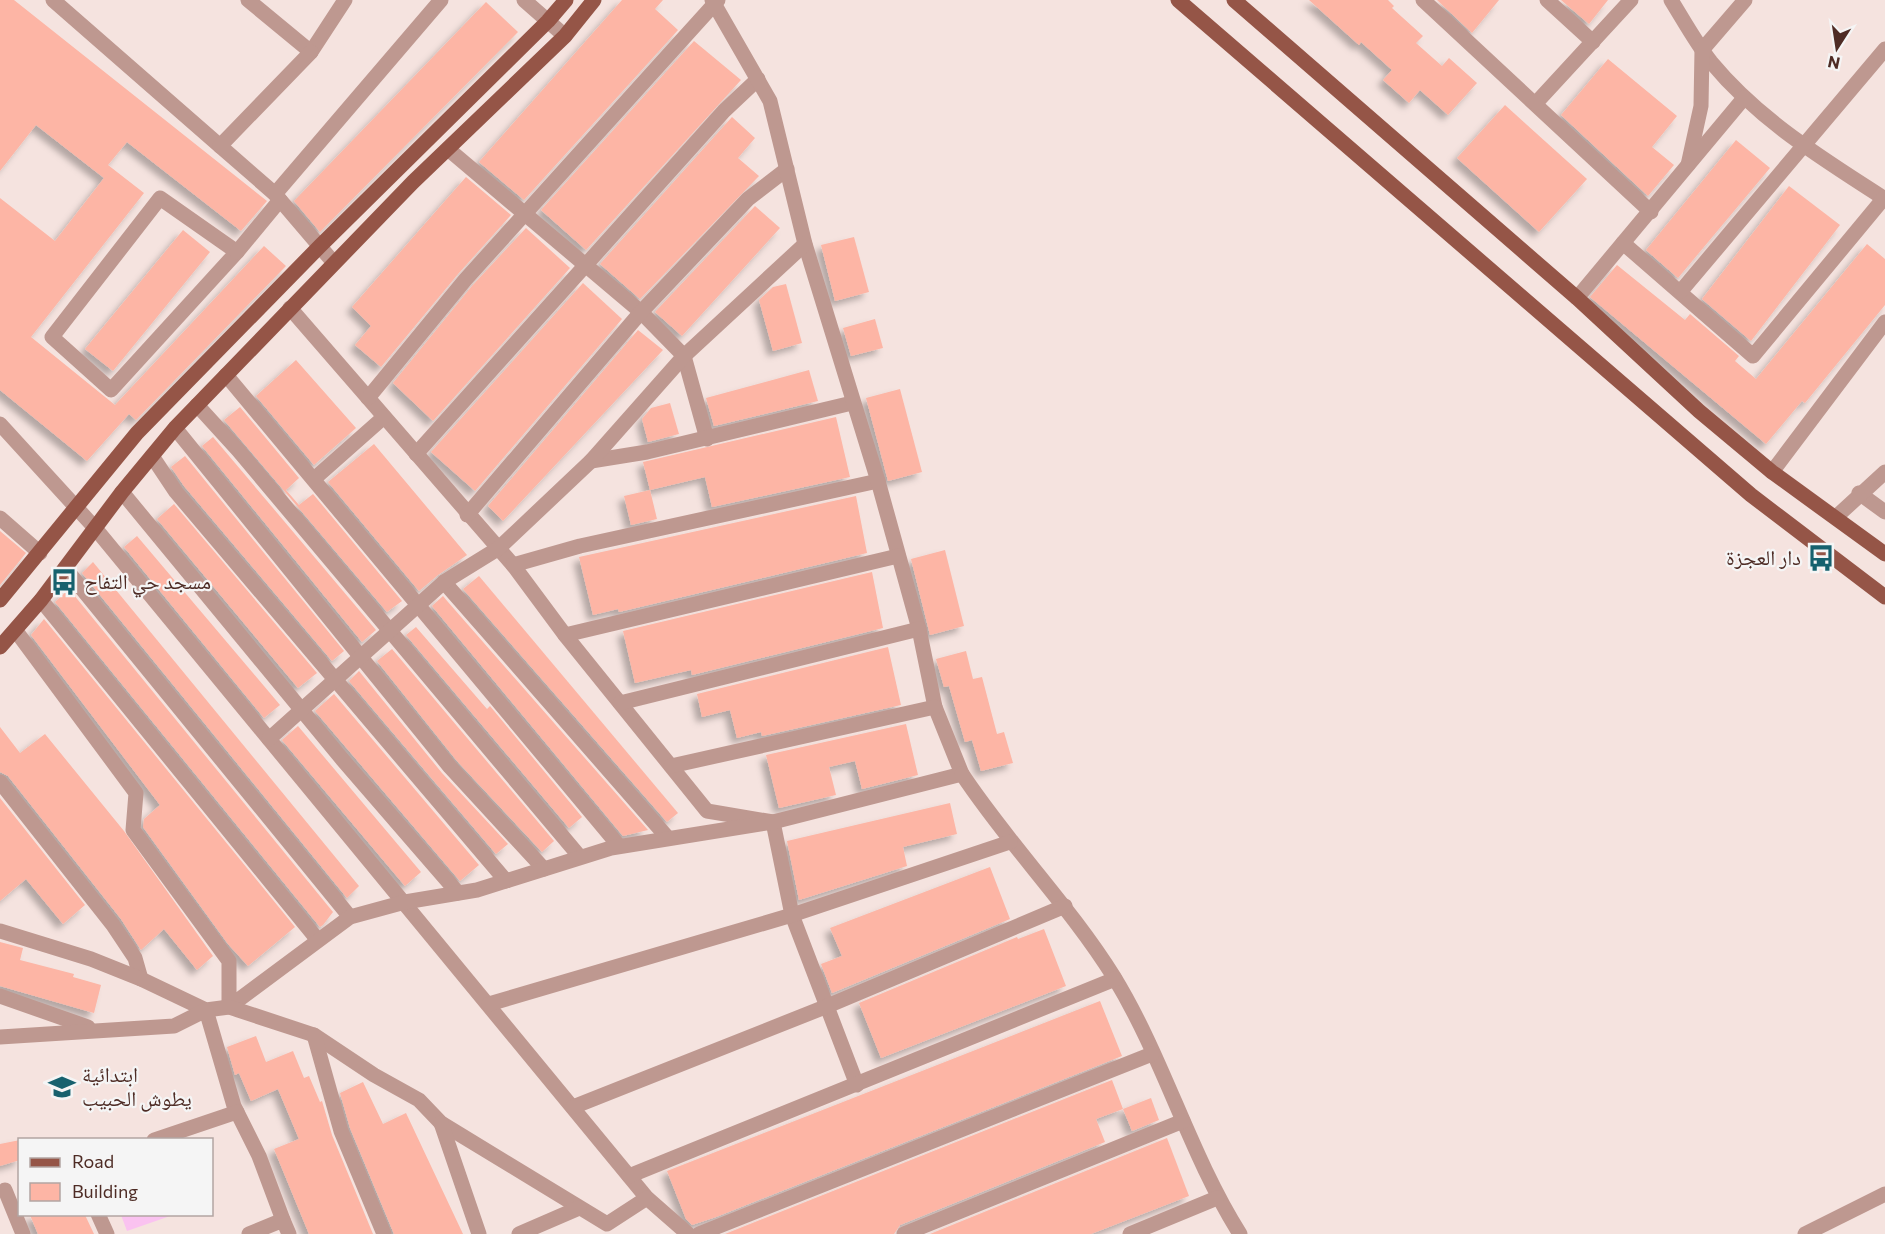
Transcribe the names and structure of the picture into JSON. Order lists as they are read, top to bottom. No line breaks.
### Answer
{"places":{"bus stop":["دار العجزة","مسجد حي التفاح"],"school or university":["ابتدائية يطوش الحبيب"]},"legend":["Road","Building"],"north":"bottom"}
